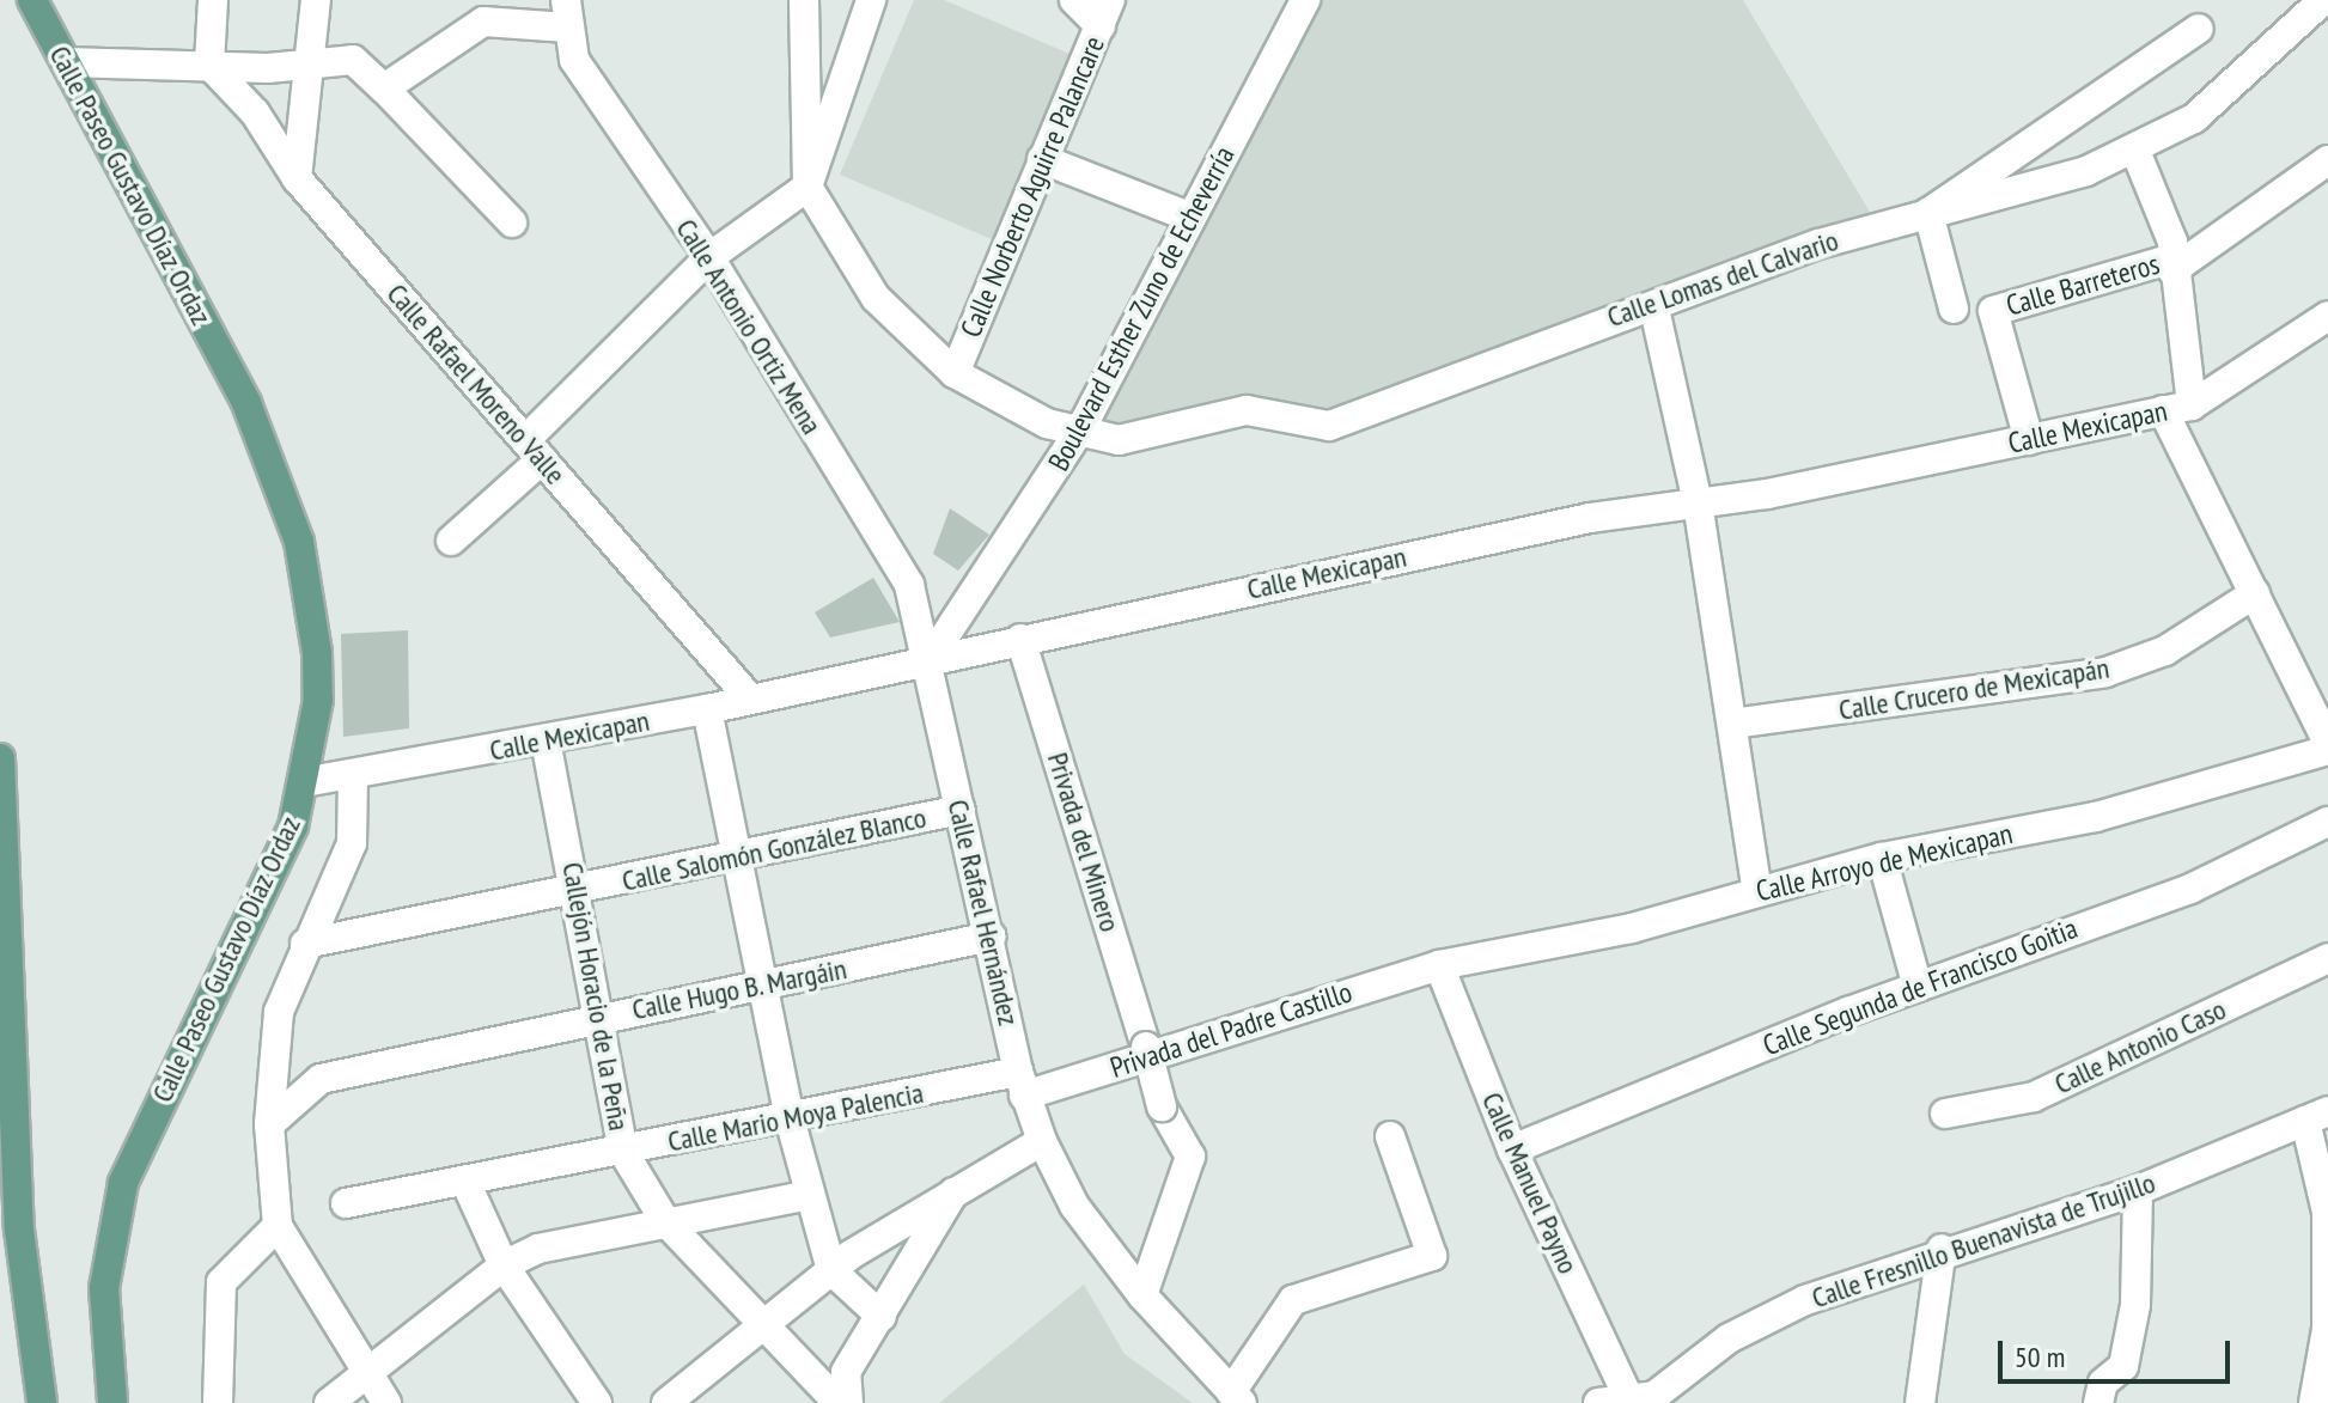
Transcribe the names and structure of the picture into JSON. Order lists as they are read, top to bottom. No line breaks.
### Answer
{"streets":{"main road":["Calle Paseo Gustavo Díaz Ordaz"],"street":["Calle Norberto Aguirre Palancare","Calle Lomas del Calvario","Calle Barreteros","Boulevard Esther Zuno de Echeverría","Calle Antonio Ortiz Mena","Calle Rafael Moreno Valle","Calle Mexicapan","Calle Crucero de Mexicapán","Privada del Minero","Calle Salomón González Blanco","Calle Arroyo de Mexicapan","Calle Rafael Hernández","Calle Segunda de Francisco Goitia","Calle Hugo B. Margáin","Callejón Horacio de la Peña","Privada del Padre Castillo","Calle Antonio Caso","Calle Mario Moya Palencia","Calle Manuel Payno","Calle Fresnillo Buenavista de Trujillo"]},"crossings":[["Calle Paseo Gustavo Díaz Ordaz","Calle Mexicapan"],["Calle Norberto Aguirre Palancare","Calle Lomas del Calvario"],["Calle Lomas del Calvario","Boulevard Esther Zuno de Echeverría"],["Calle Barreteros","Calle Mexicapan"],["Boulevard Esther Zuno de Echeverría","Calle Antonio Ortiz Mena"],["Boulevard Esther Zuno de Echeverría","Calle Mexicapan"],["Boulevard Esther Zuno de Echeverría","Calle Rafael Hernández"],["Calle Antonio Ortiz Mena","Calle Mexicapan"],["Calle Antonio Ortiz Mena","Calle Rafael Hernández"],["Calle Rafael Moreno Valle","Calle Mexicapan"],["Calle Mexicapan","Privada del Minero"],["Calle Mexicapan","Calle Rafael Hernández"],["Calle Mexicapan","Callejón Horacio de la Peña"],["Calle Salomón González Blanco","Calle Rafael Hernández"],["Calle Salomón González Blanco","Callejón Horacio de la Peña"],["Calle Arroyo de Mexicapan","Privada del Padre Castillo"],["Calle Arroyo de Mexicapan","Calle Manuel Payno"],["Calle Rafael Hernández","Calle Hugo B. Margáin"],["Calle Rafael Hernández","Privada del Padre Castillo"],["Calle Rafael Hernández","Calle Mario Moya Palencia"],["Calle Segunda de Francisco Goitia","Calle Manuel Payno"],["Calle Hugo B. Margáin","Callejón Horacio de la Peña"],["Callejón Horacio de la Peña","Calle Mario Moya Palencia"],["Privada del Padre Castillo","Calle Mario Moya Palencia"],["Privada del Padre Castillo","Calle Manuel Payno"],["Calle Manuel Payno","Calle Fresnillo Buenavista de Trujillo"]],"scale_bar":"50 m"}
